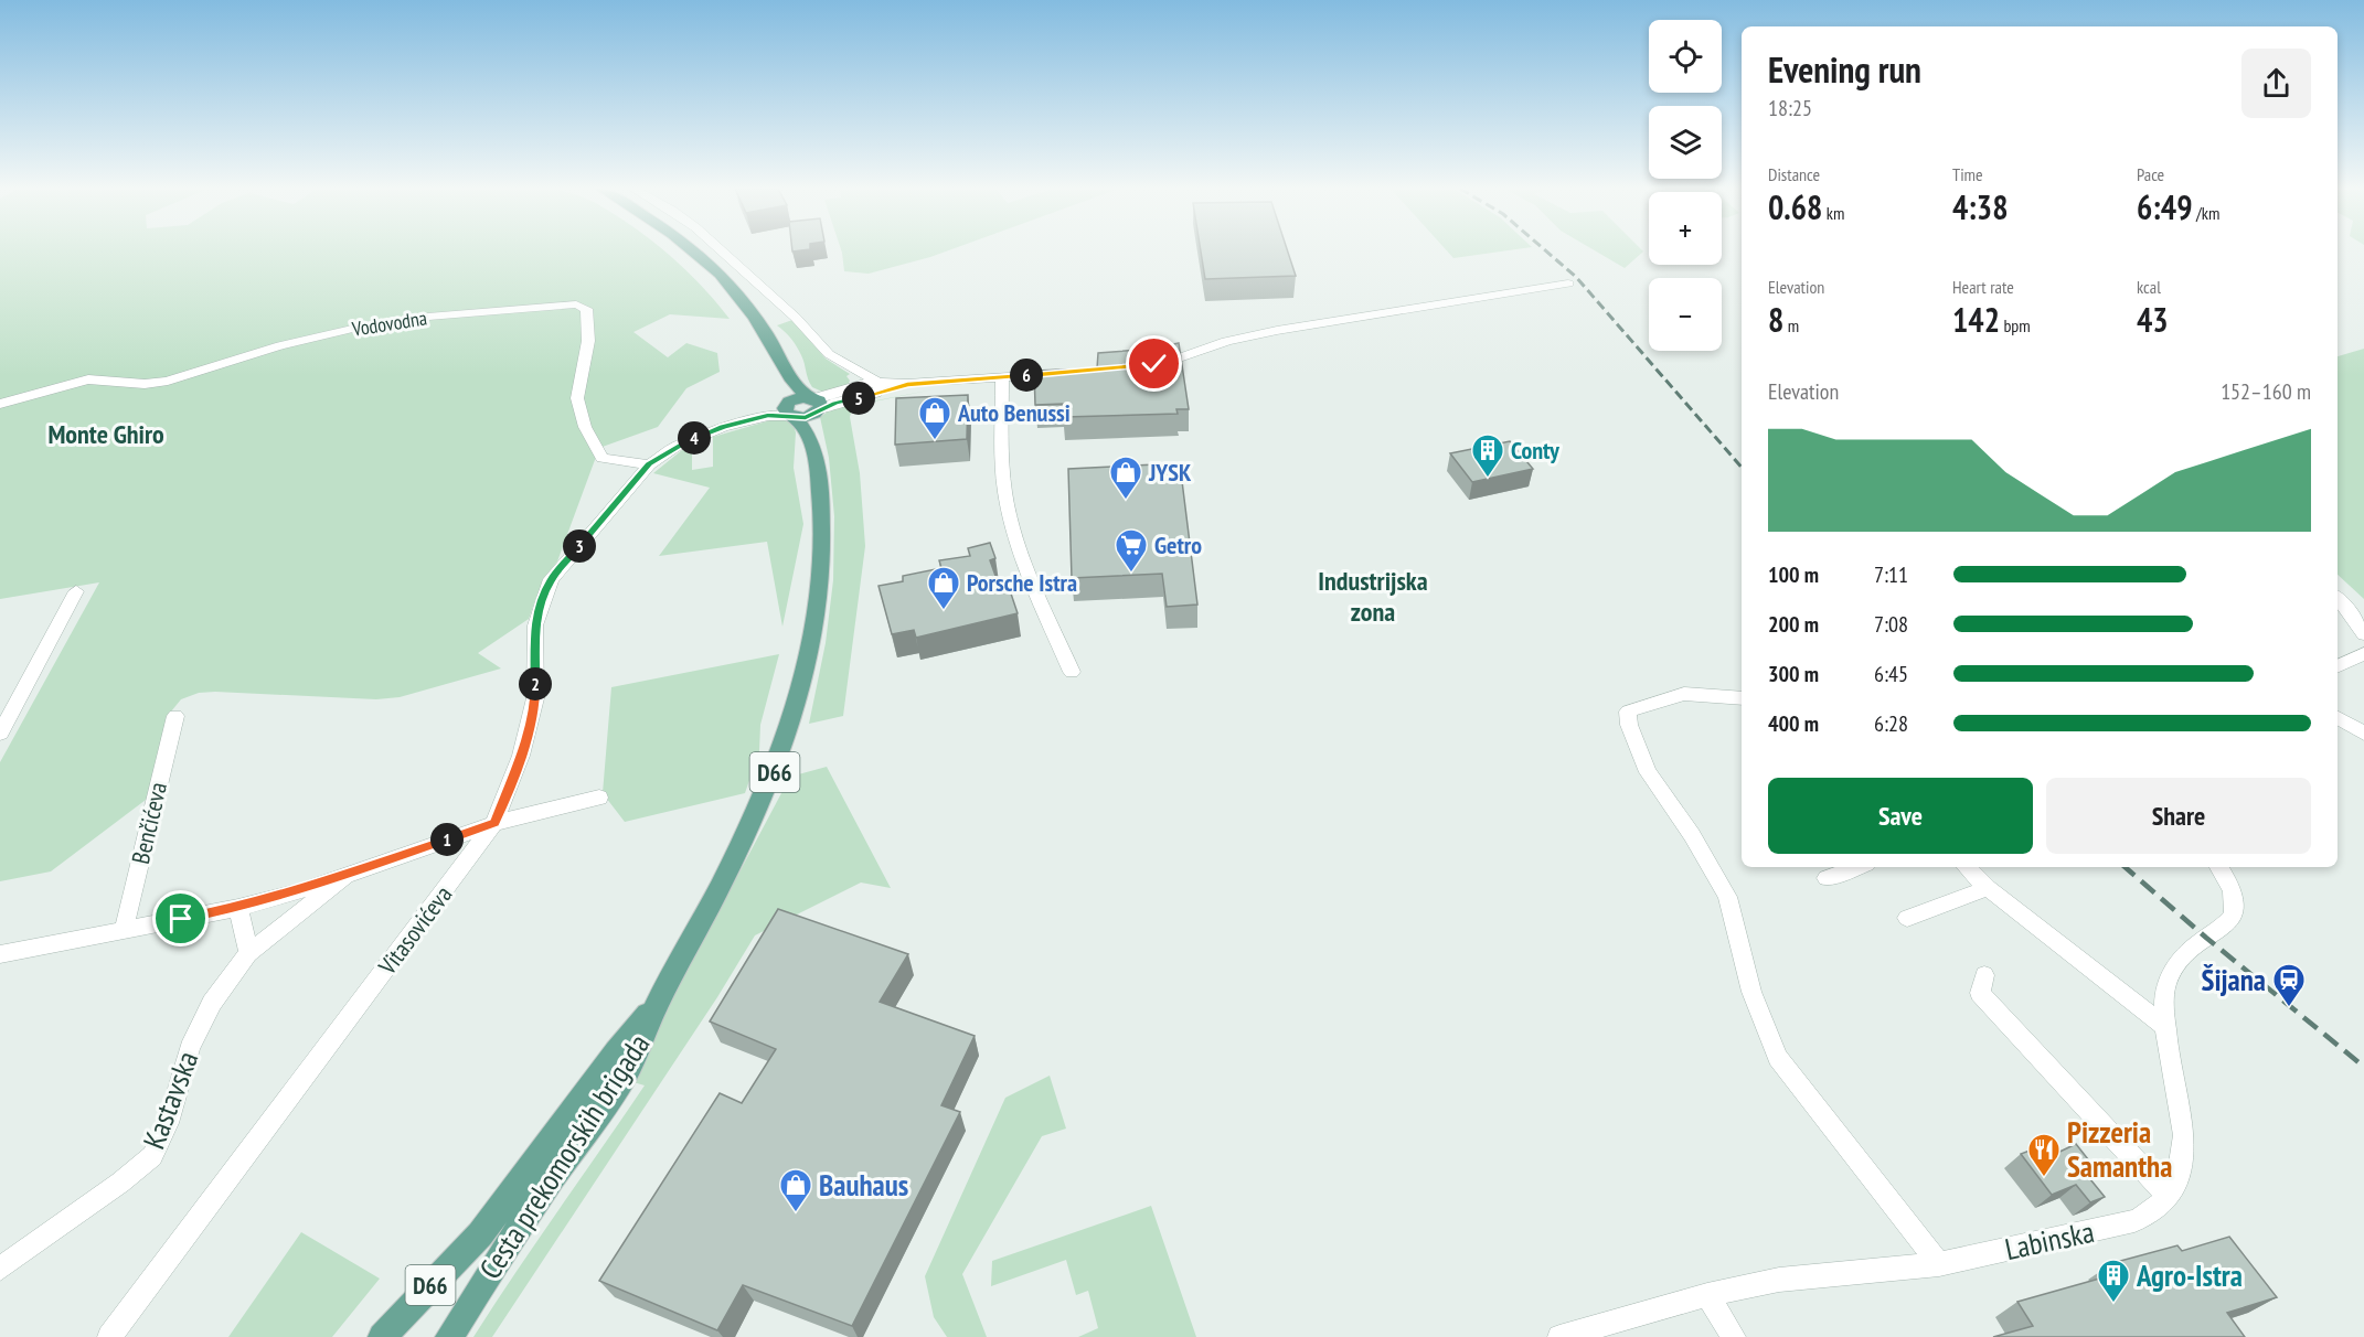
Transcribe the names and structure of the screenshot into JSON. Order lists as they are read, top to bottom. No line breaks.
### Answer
{"streets":{"main road":["D66","Cesta prekomorskih brigada"],"street":["Vodovodna","Benčićeva","Vitasovićeva","Kastavska","Labinska"]},"crossings":[["Vodovodna","Vitasovićeva"],["Vitasovićeva","Cesta prekomorskih brigada"]],"districts":["Monte Ghiro","Industrijska zona"],"places":{"shop":["Auto Benussi","JYSK","Porsche Istra","Bauhaus"],"building":["Conty","Agro-Istra"],"supermarket":["Getro"],"station":["Šijana"],"restaurant":["Pizzeria Samantha"]},"page":{"map_buttons":["+","−"],"heading":["Evening run","18:25"],"stats":[["Distance","0.68 km"],["Time","4:38"],["Pace","6:49 /km"],["Elevation","8 m"],["Heart rate","142 bpm"],["kcal","43"]],"pins":["6","5","4","3","2","1"],"chart":["Elevation","152–160 m"],"list":[{"name":"100 m","note":"7:11"},{"name":"200 m","note":"7:08"},{"name":"300 m","note":"6:45"},{"name":"400 m","note":"6:28"}],"buttons":["Save","Share"]}}
